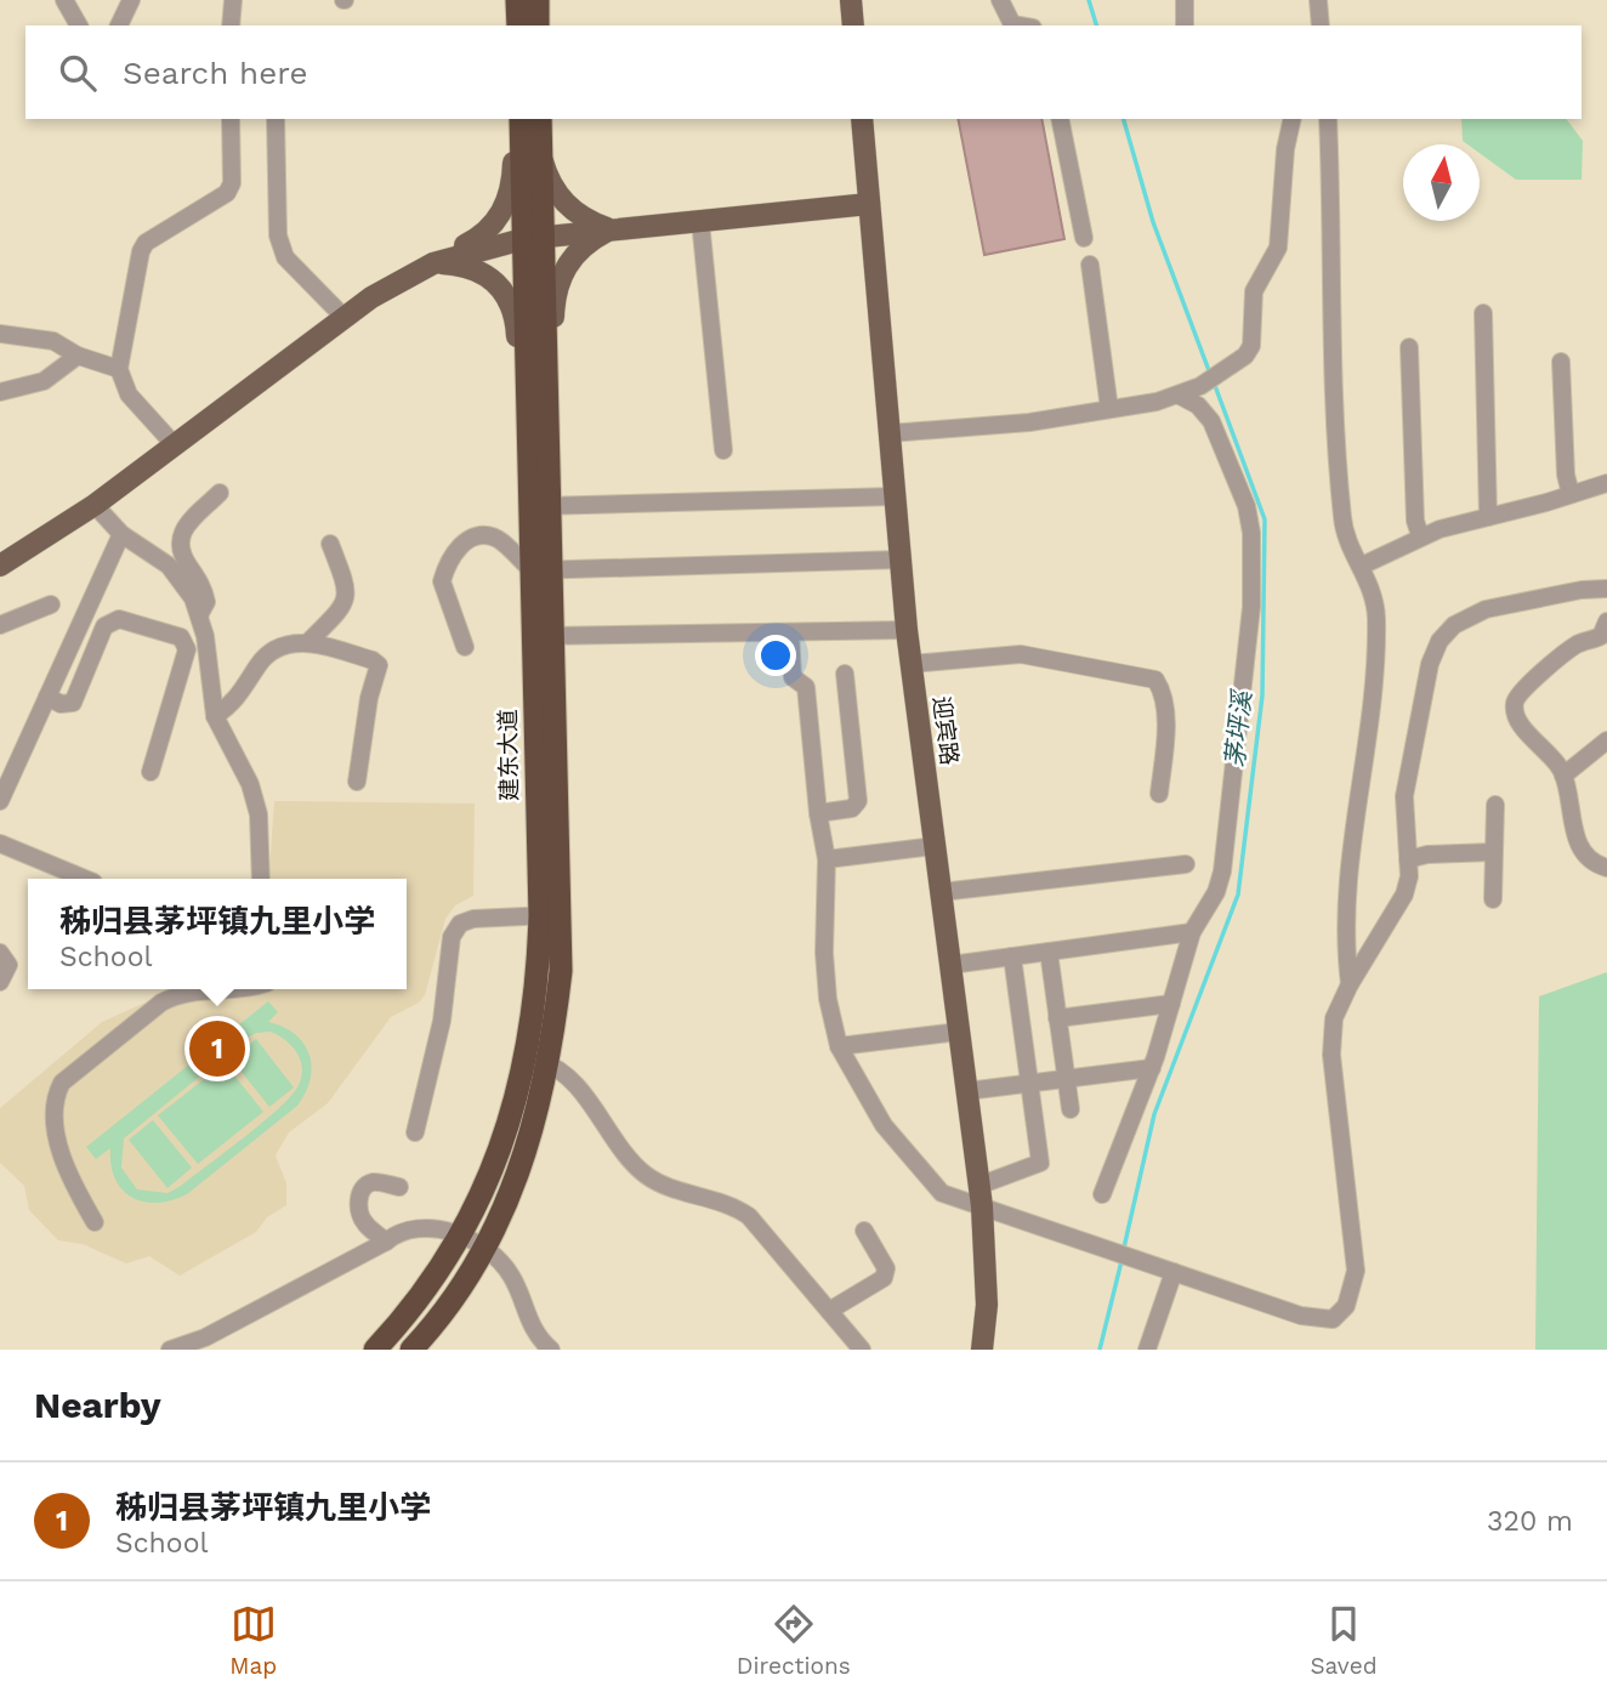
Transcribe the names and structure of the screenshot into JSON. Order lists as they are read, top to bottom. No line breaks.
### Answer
{"streets":{"highway":["建东大道"],"main road":["迎宾路"]},"water":["茅坪溪"],"north":"top","page":{"search":"Search here","popup":["秭归县茅坪镇九里小学","School"],"pins":"1","heading":"Nearby","list":[{"mark":"1","name":"秭归县茅坪镇九里小学","note":"School","value":"320 m"}],"nav":["Map","Directions","Saved"]}}
